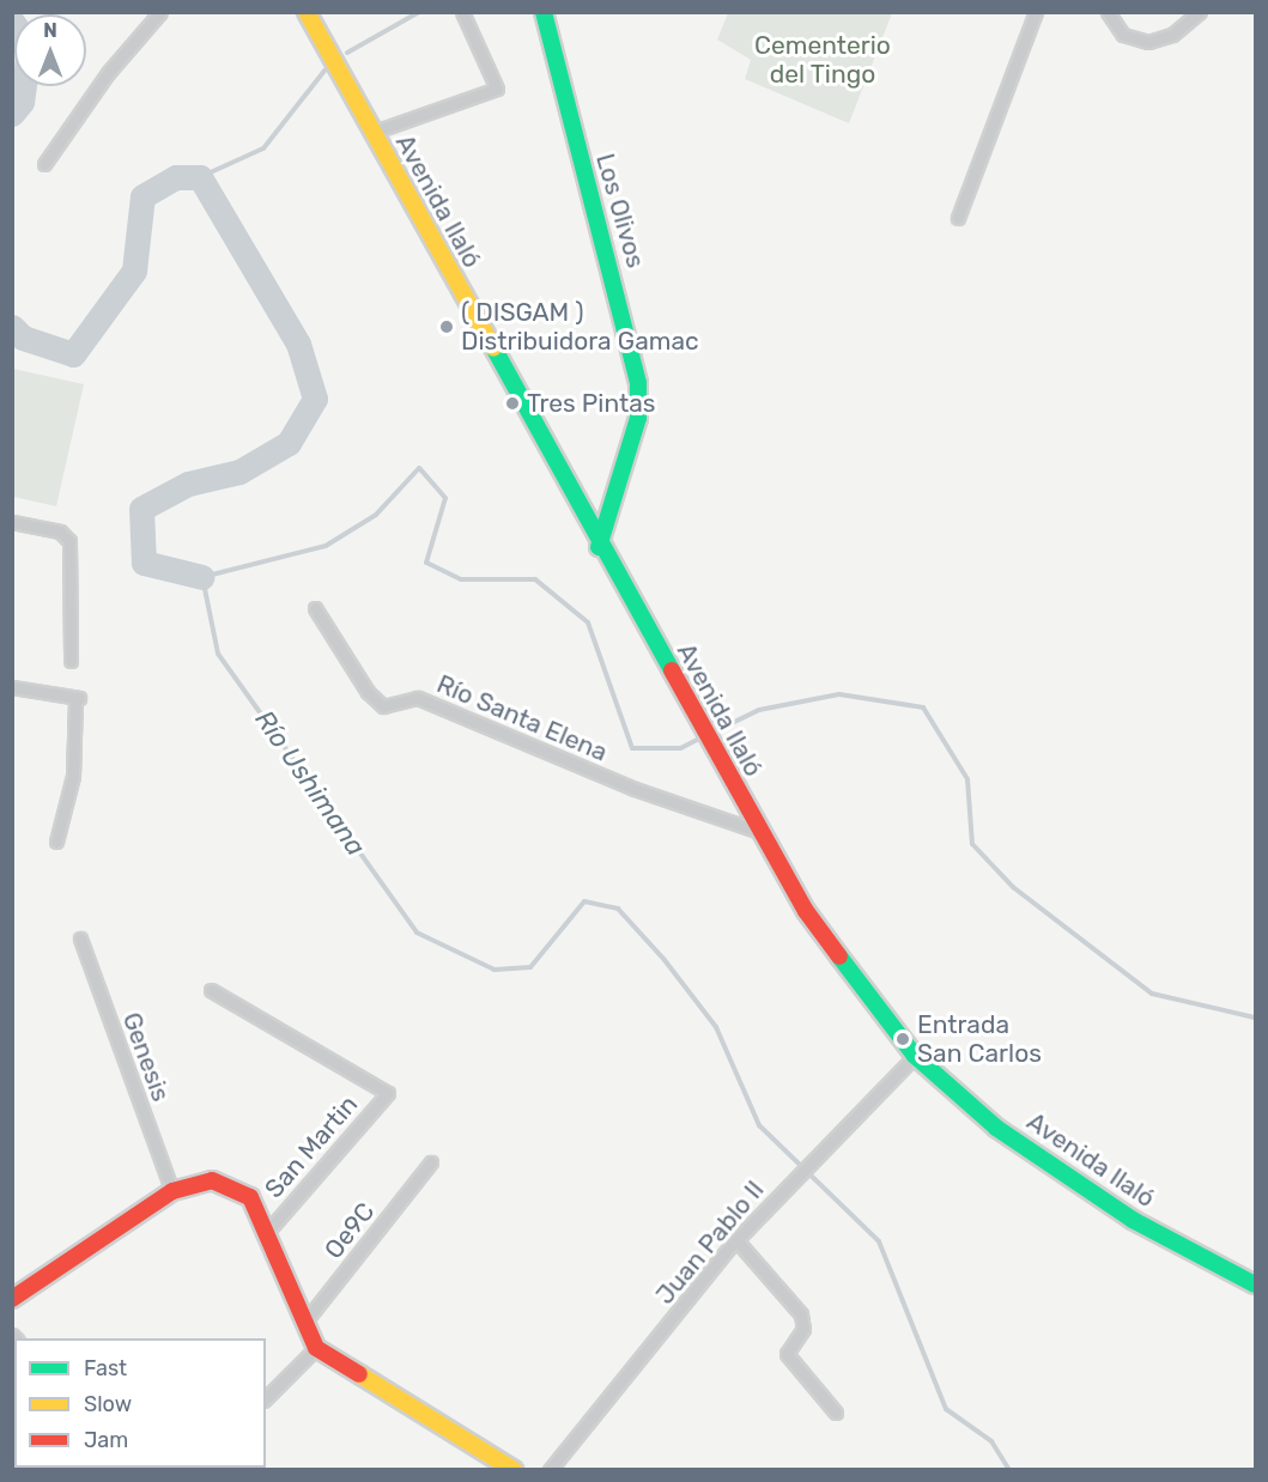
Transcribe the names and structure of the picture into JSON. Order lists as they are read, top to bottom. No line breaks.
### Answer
{"streets":{"main road":["Avenida Ilaló","Los Olivos"],"street":["Río Santa Elena","Genesis","San Martin","Oe9C","Juan Pablo II"]},"crossings":[["Avenida Ilaló","Los Olivos"],["Avenida Ilaló","Río Santa Elena"],["Avenida Ilaló","Juan Pablo II"]],"water":["Río Ushimana"],"parks":["Cementerio del Tingo"],"places":["( DISGAM ) Distribuidora Gamac","Tres Pintas","Entrada San Carlos"],"legend":["Fast","Slow","Jam"],"north":"top"}
